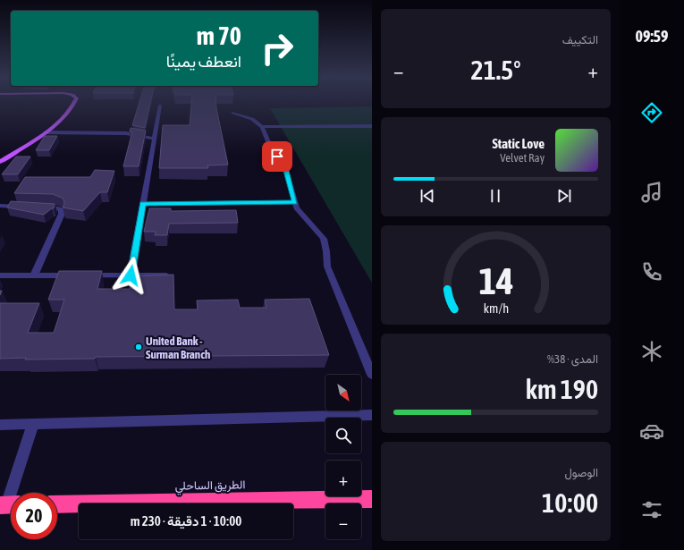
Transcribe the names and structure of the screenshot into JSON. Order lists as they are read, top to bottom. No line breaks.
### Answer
{"streets":{"highway":["الطريق الساحلي"]},"places":["United Bank - Surman Branch"],"north":"bottom right","page":{"tabs":"09:59","tile":["التكييف",["المدى · 38%","190 km"],["الوصول","10:00"]],"turn":["70 m","انعطف يمينًا"],"heat":["−","21.5°","+"],"song":["Static Love","Velvet Ray"],"map_buttons":["+","−"],"limit":"20","trip":"10:00 · 1 دقيقة · 230 m","gauge":["14","km/h"]}}
